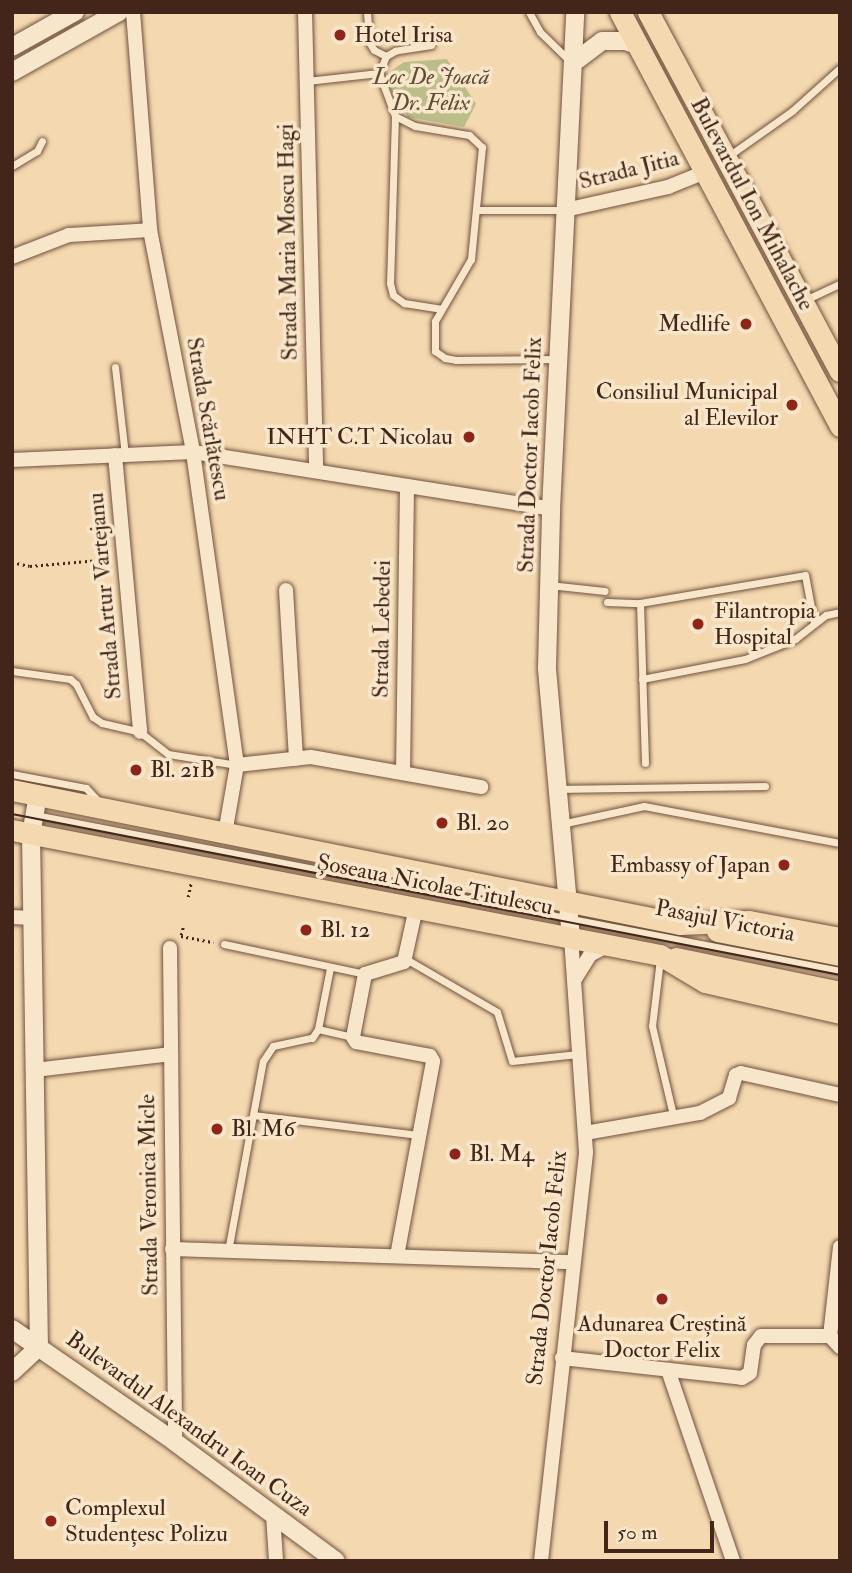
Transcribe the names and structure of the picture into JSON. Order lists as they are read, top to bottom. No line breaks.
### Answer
{"streets":{"main road":["Bulevardul Ion Mihalache","Șoseaua Nicolae Titulescu","Pasajul Victoria"],"street":["Strada Jitia","Strada Maria Moscu Hagi","Strada Scărlătescu","Strada Doctor Iacob Felix","Strada Artur Vartejanu","Strada Lebedei","Strada Veronica Micle","Bulevardul Alexandru Ioan Cuza"]},"crossings":[["Strada Jitia","Bulevardul Ion Mihalache"],["Strada Jitia","Strada Doctor Iacob Felix"],["Strada Scărlătescu","Șoseaua Nicolae Titulescu"],["Strada Doctor Iacob Felix","Șoseaua Nicolae Titulescu"],["Șoseaua Nicolae Titulescu","Pasajul Victoria"],["Strada Veronica Micle","Bulevardul Alexandru Ioan Cuza"]],"parks":["Loc De Joacă Dr. Felix"],"places":["Hotel Irisa","Medlife","Consiliul Municipal al Elevilor","INHT C.T Nicolau","Filantropia Hospital","Bl. 21B","Bl. 20","Embassy of Japan","Bl. 12","Bl. M6","Bl. M4","Adunarea Creștină Doctor Felix","Complexul Studențesc Polizu"],"scale_bar":"50 m"}
